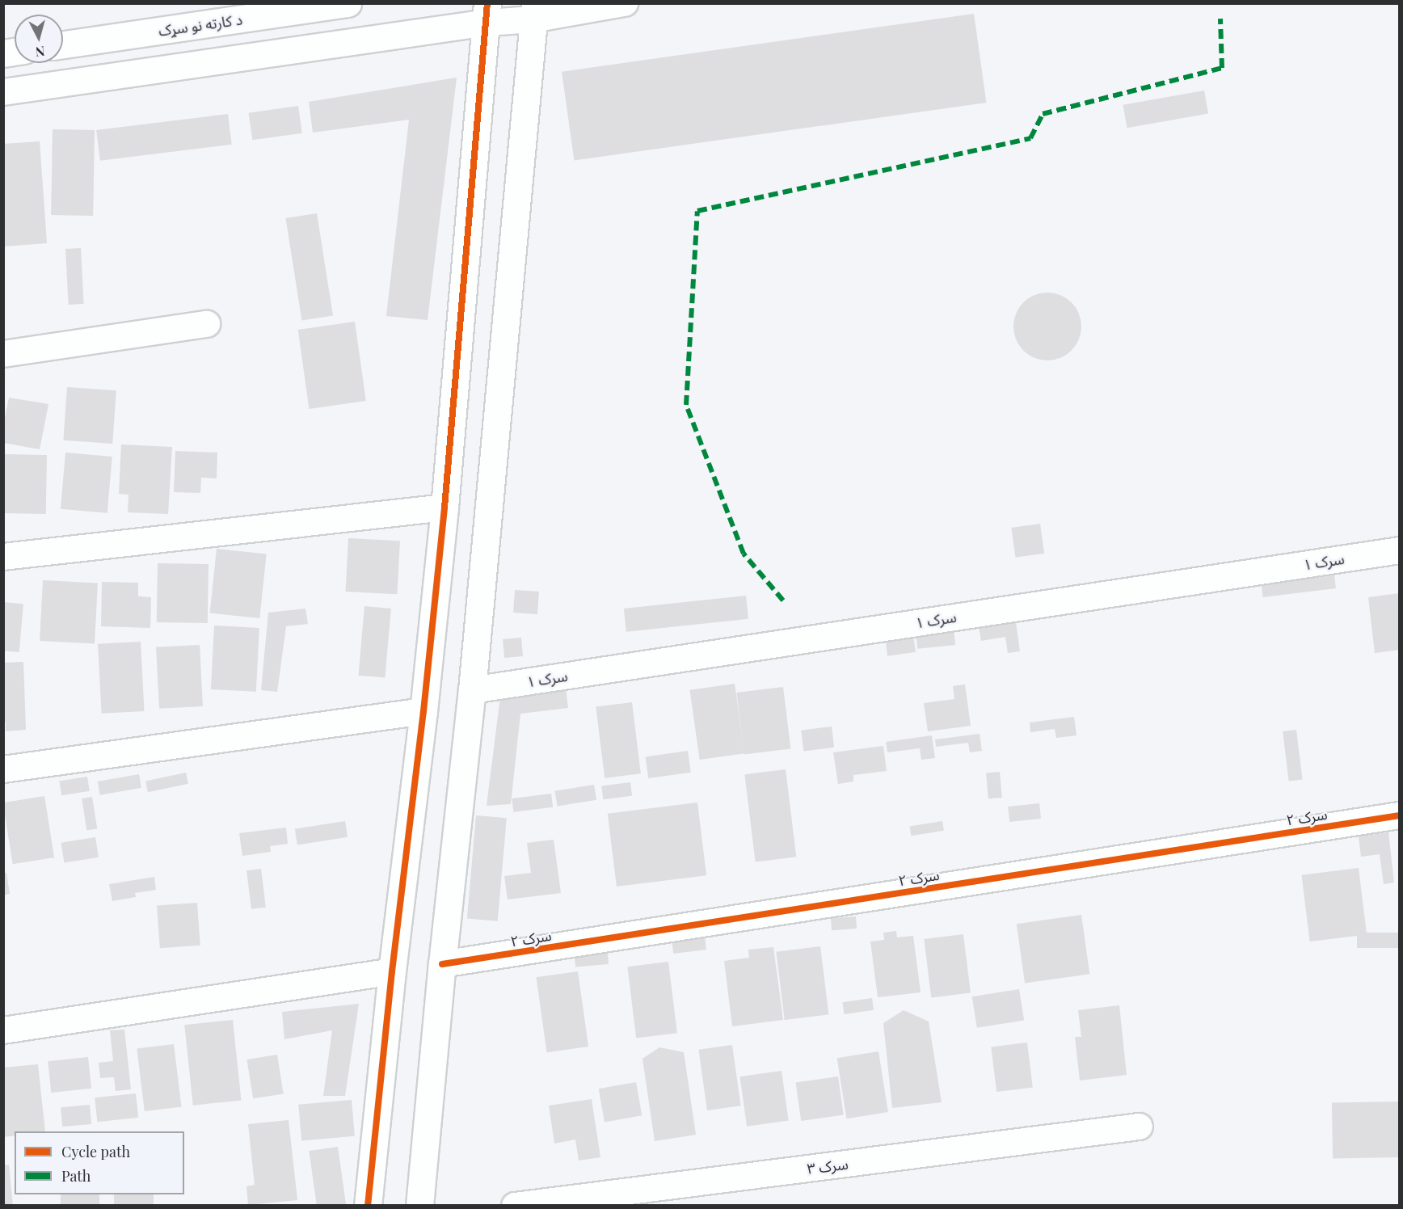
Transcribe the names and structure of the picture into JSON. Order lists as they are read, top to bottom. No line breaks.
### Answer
{"streets":{"main road":["د کارته نو سړک"],"street":["سرک ۱","سرک ۲","سرک ۳"]},"legend":["Cycle path","Path"],"north":"bottom"}
